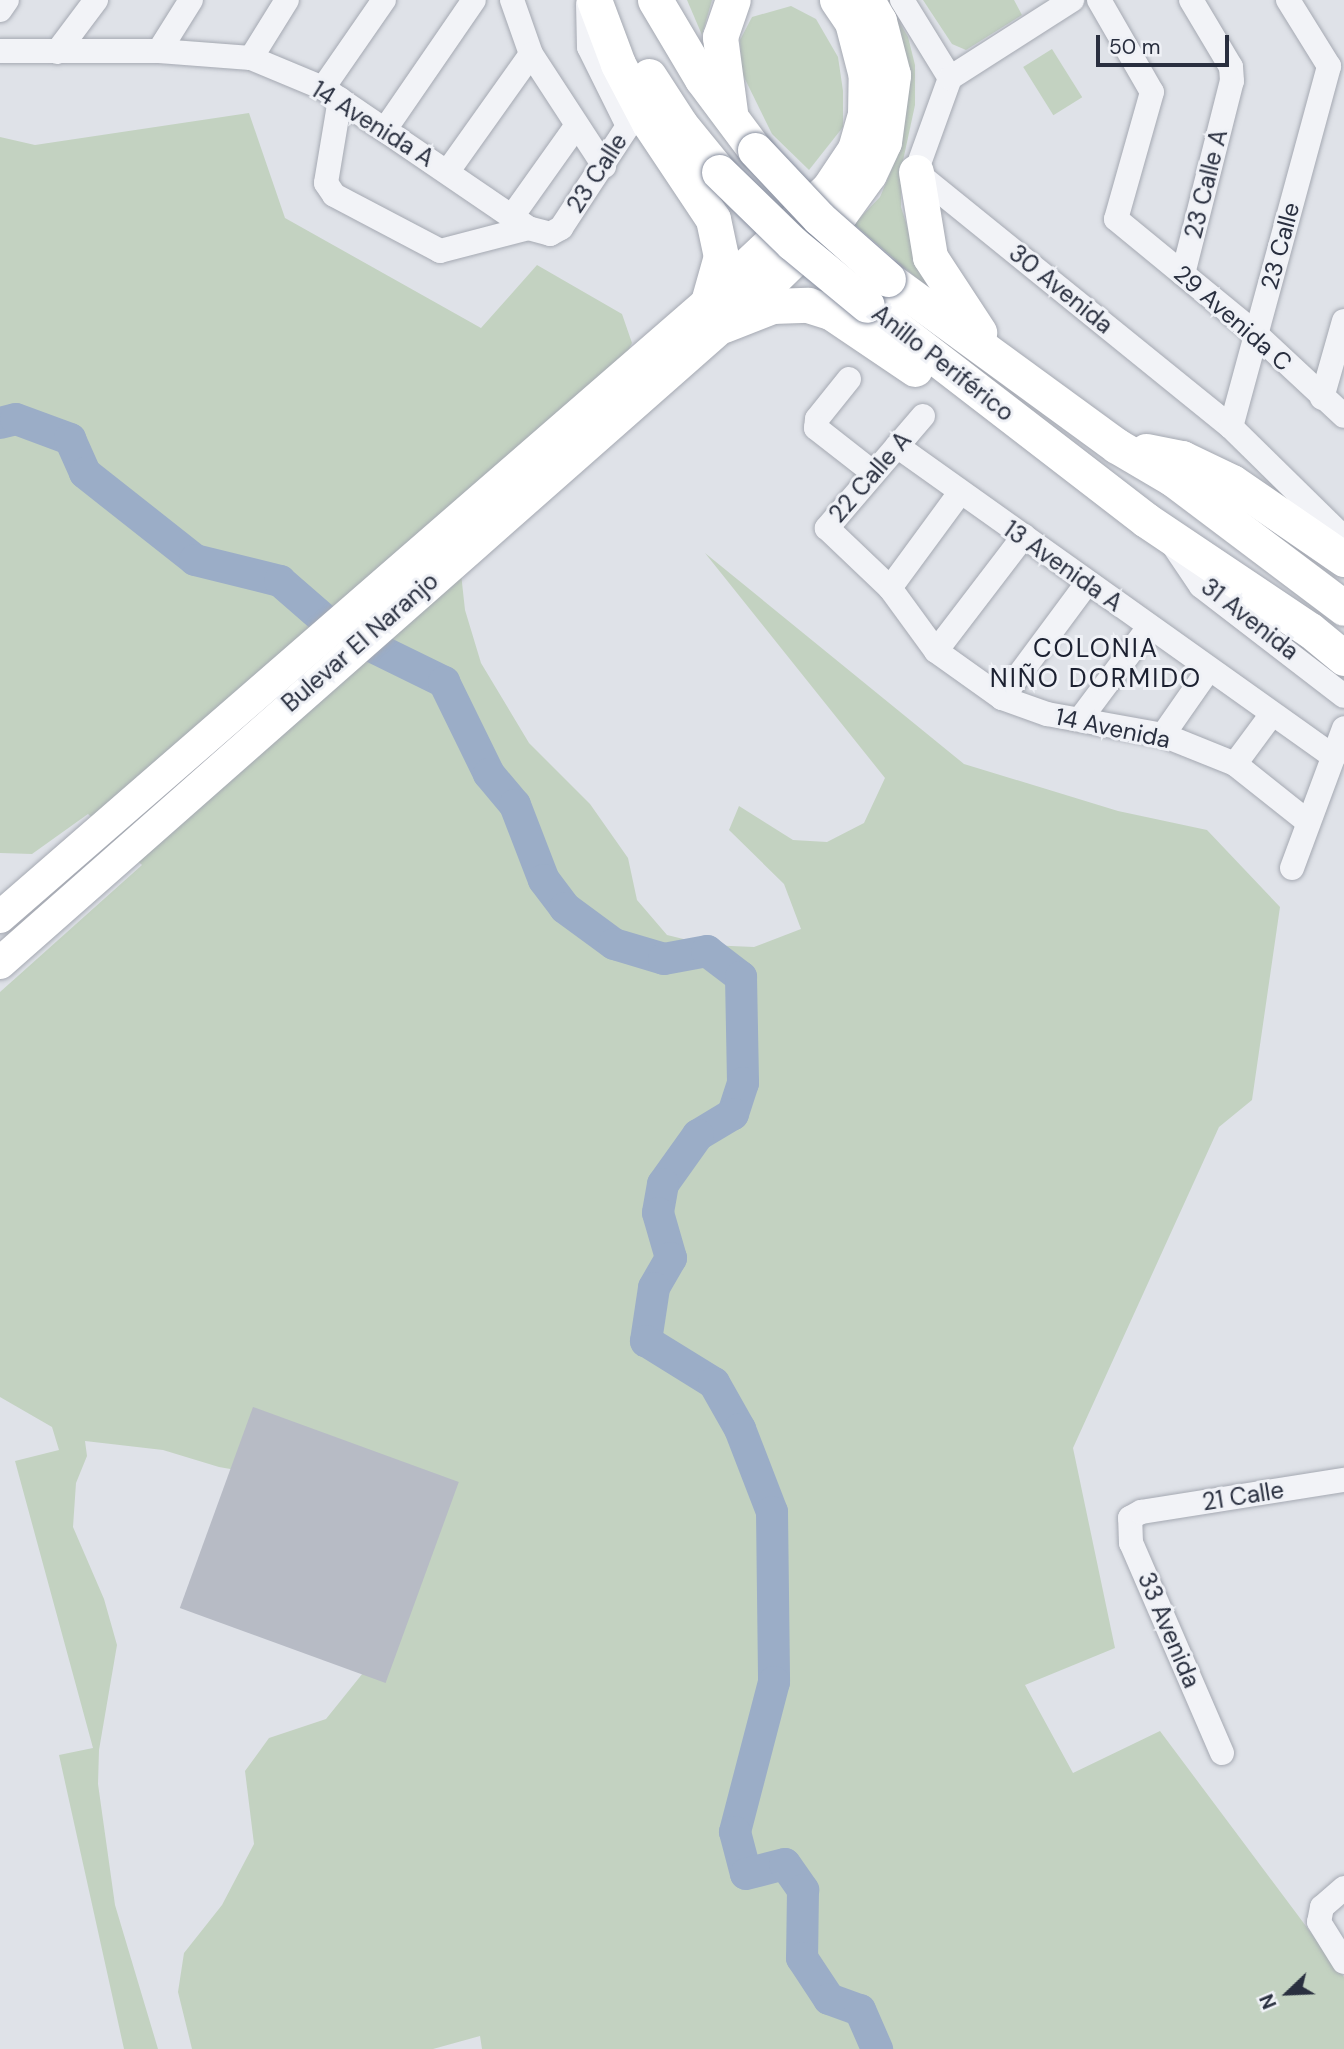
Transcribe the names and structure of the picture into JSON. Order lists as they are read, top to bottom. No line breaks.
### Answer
{"streets":{"highway":["Anillo Periférico"],"main road":["Bulevar El Naranjo"],"street":["14 Avenida A","23 Calle","23 Calle A","30 Avenida","29 Avenida C","22 Calle A","13 Avenida A","31 Avenida","14 Avenida","21 Calle","33 Avenida"]},"crossings":[["14 Avenida A","23 Calle"],["23 Calle","30 Avenida"],["23 Calle","29 Avenida C"],["23 Calle A","29 Avenida C"],["Anillo Periférico","31 Avenida"],["22 Calle A","13 Avenida A"],["22 Calle A","14 Avenida"],["21 Calle","33 Avenida"]],"districts":["COLONIA NIÑO DORMIDO"],"scale_bar":"50 m","north":"bottom left"}
